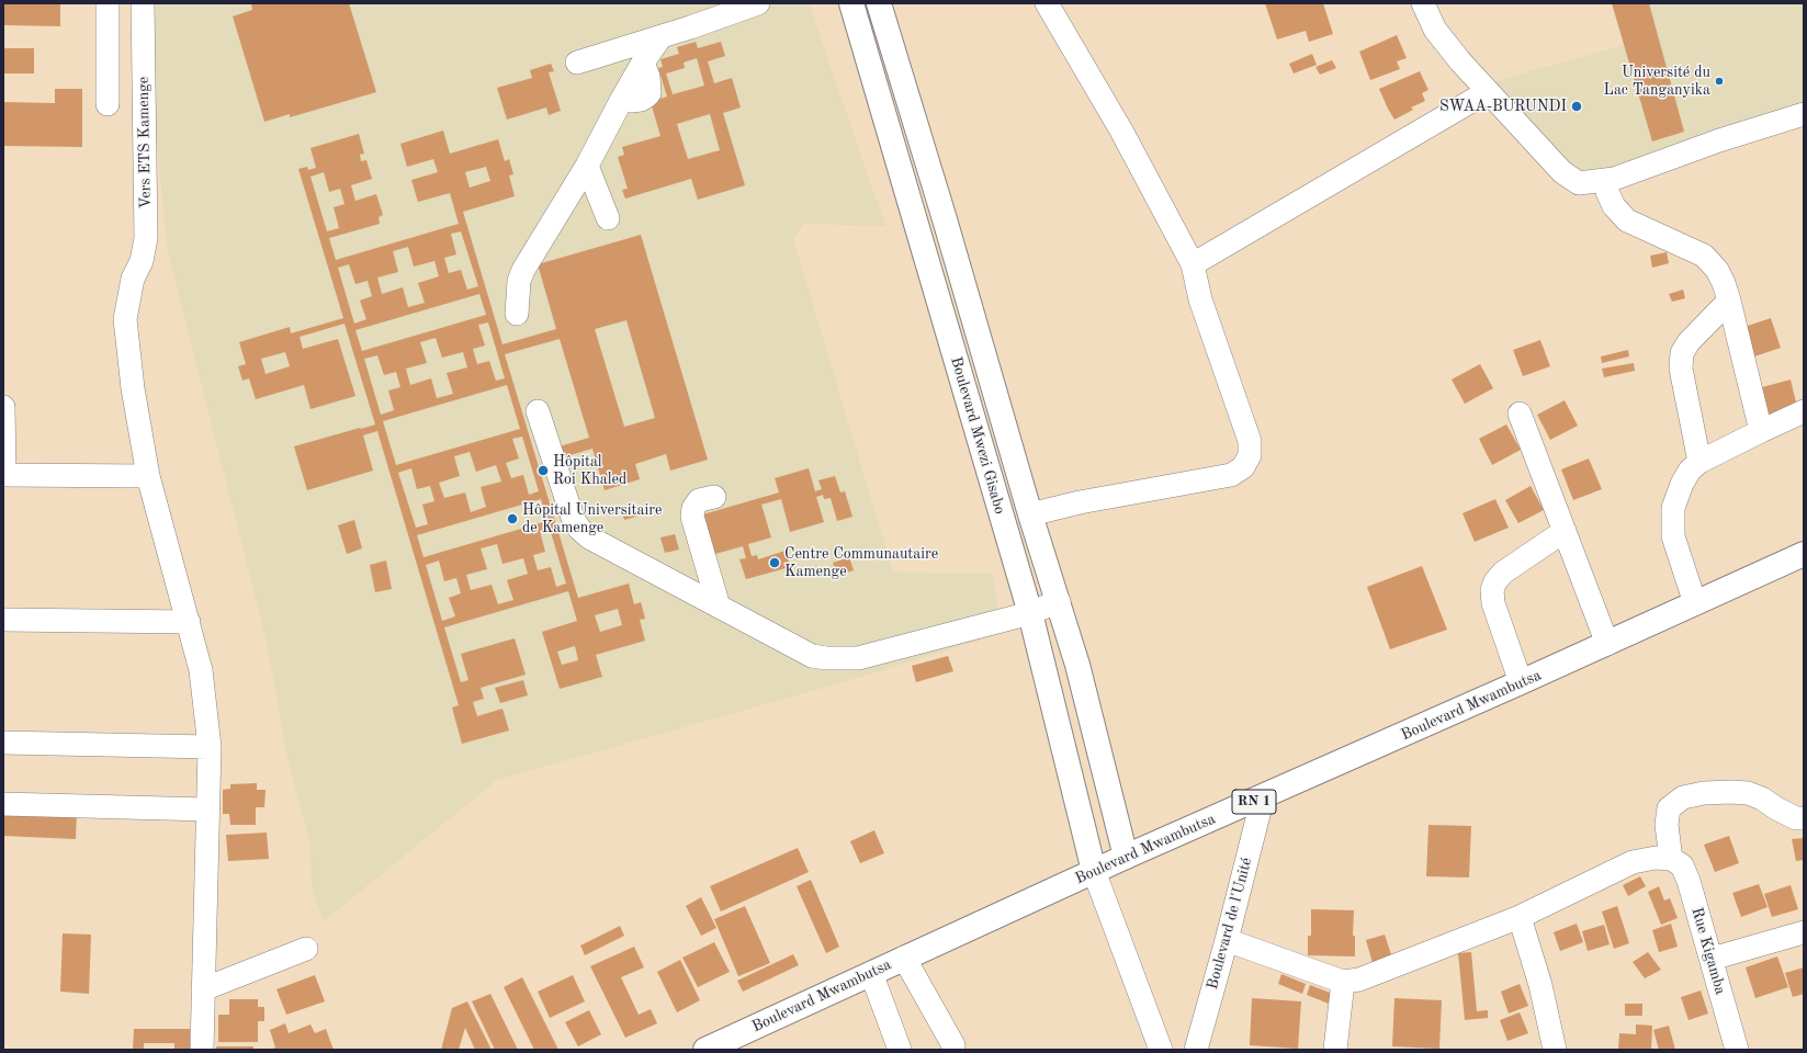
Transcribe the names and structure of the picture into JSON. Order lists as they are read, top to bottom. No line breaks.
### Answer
{"streets":{"main road":["Boulevard Mwezi Gisabo","Boulevard Mwambutsa","RN 1"],"street":["Vers ETS Kamenge","Boulevard de l'Unité","Rue Kigamba"]},"crossings":[["Boulevard Mwezi Gisabo","Boulevard Mwambutsa"],["Boulevard Mwambutsa","Boulevard de l'Unité"]],"places":["Université du Lac Tanganyika","SWAA-BURUNDI","Hôpital Roi Khaled","Hôpital Universitaire de Kamenge","Centre Communautaire Kamenge"]}
